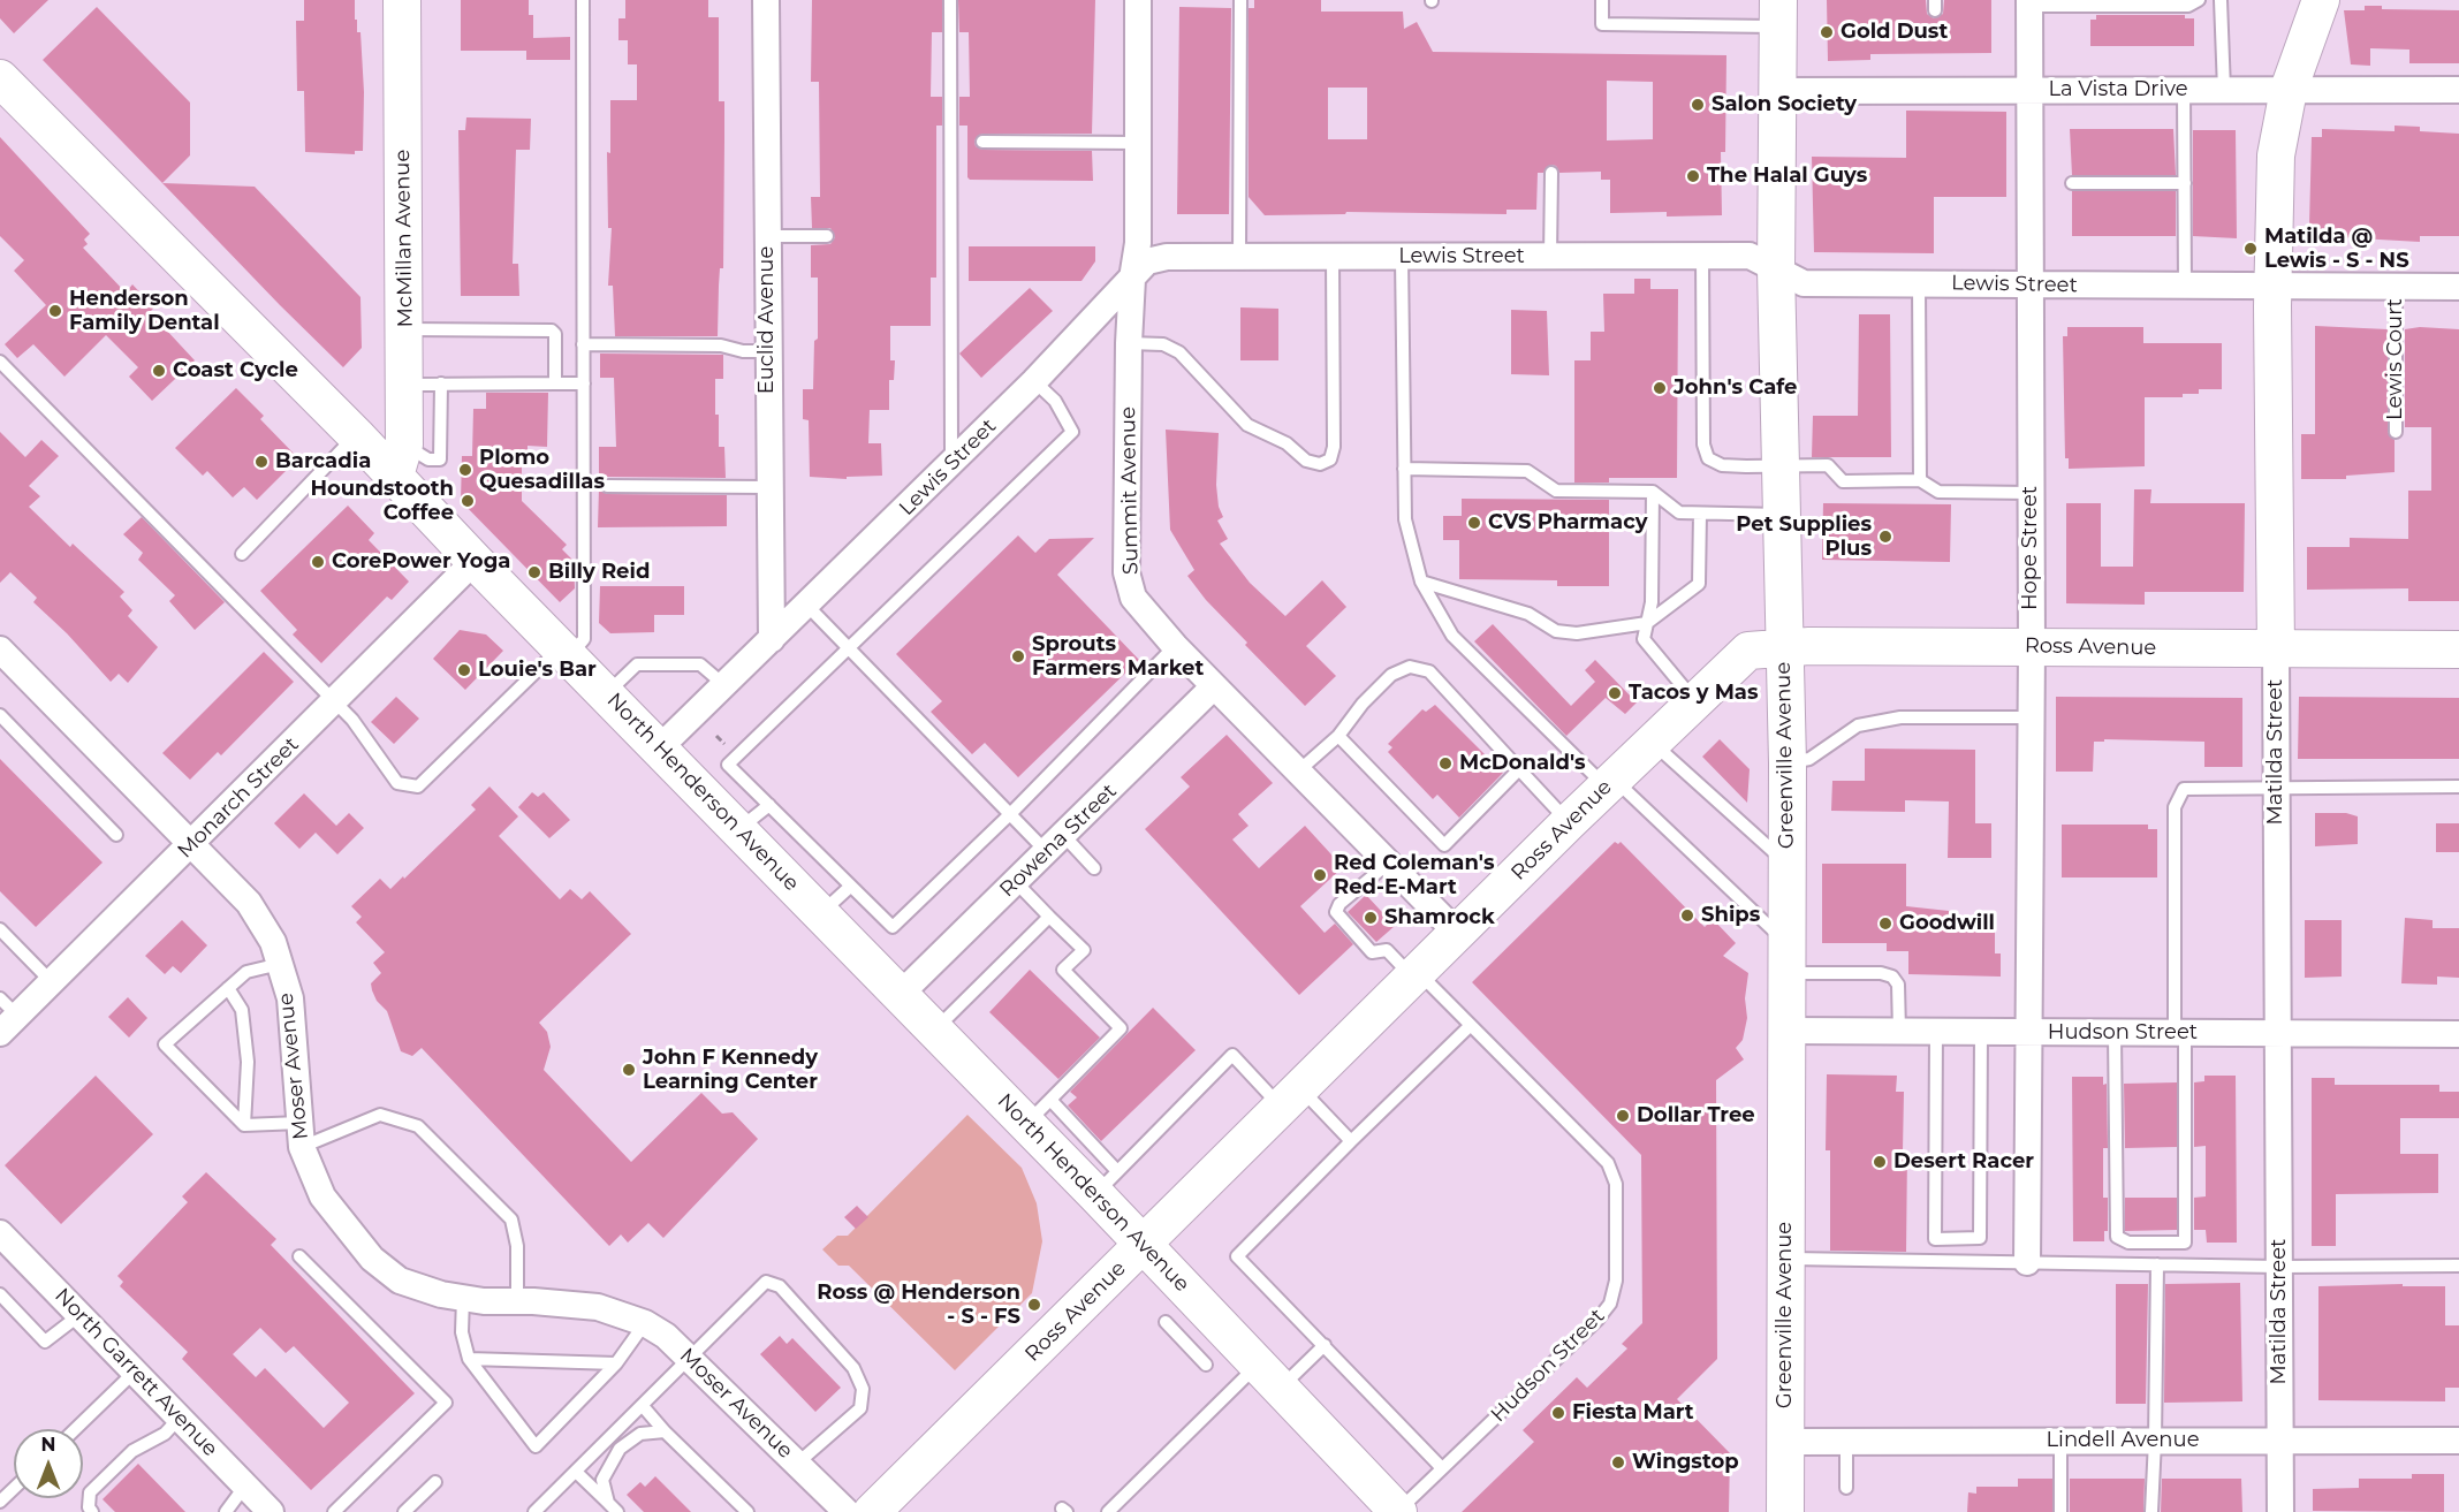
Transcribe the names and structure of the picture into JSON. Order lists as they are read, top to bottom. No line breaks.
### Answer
{"streets":{"street":["La Vista Drive","McMillan Avenue","Lewis Street","Euclid Avenue","Summit Avenue","Hope Street","Ross Avenue","Matilda Street","Greenville Avenue","North Henderson Avenue","Monarch Street","Rowena Street","Hudson Street","Moser Avenue","North Garrett Avenue","Lindell Avenue"],"lane":["Lewis Court"]},"crossings":[["La Vista Drive","Hope Street"],["La Vista Drive","Matilda Street"],["La Vista Drive","Greenville Avenue"],["McMillan Avenue","North Henderson Avenue"],["Lewis Street","Euclid Avenue"],["Lewis Street","Lewis Court"],["Lewis Street","Summit Avenue"],["Lewis Street","Hope Street"],["Lewis Street","Matilda Street"],["Lewis Street","Greenville Avenue"],["Lewis Street","North Henderson Avenue"],["Summit Avenue","Ross Avenue"],["Summit Avenue","Rowena Street"],["Summit Avenue","Hudson Street"],["Hope Street","Ross Avenue"],["Hope Street","Hudson Street"],["Ross Avenue","Matilda Street"],["Ross Avenue","Greenville Avenue"],["Ross Avenue","North Henderson Avenue"],["Ross Avenue","Hudson Street"],["Matilda Street","Hudson Street"],["Matilda Street","Lindell Avenue"],["Greenville Avenue","Hudson Street"],["Greenville Avenue","Lindell Avenue"],["North Henderson Avenue","Monarch Street"],["North Henderson Avenue","Rowena Street"],["North Henderson Avenue","Hudson Street"],["Monarch Street","Moser Avenue"]],"places":["Gold Dust","Salon Society","The Halal Guys","Matilda @ Lewis - S - NS","Henderson Family Dental","Coast Cycle","John's Cafe","Barcadia","Plomo Quesadillas","Houndstooth Coffee","CVS Pharmacy","Pet Supplies Plus","CorePower Yoga","Billy Reid","Sprouts Farmers Market","Louie's Bar","Tacos y Mas","McDonald's","Red Coleman's Red-E-Mart","Ships","Shamrock","Goodwill","John F Kennedy Learning Center","Dollar Tree","Desert Racer","Ross @ Henderson - S - FS","Fiesta Mart","Wingstop"],"north":"top"}
